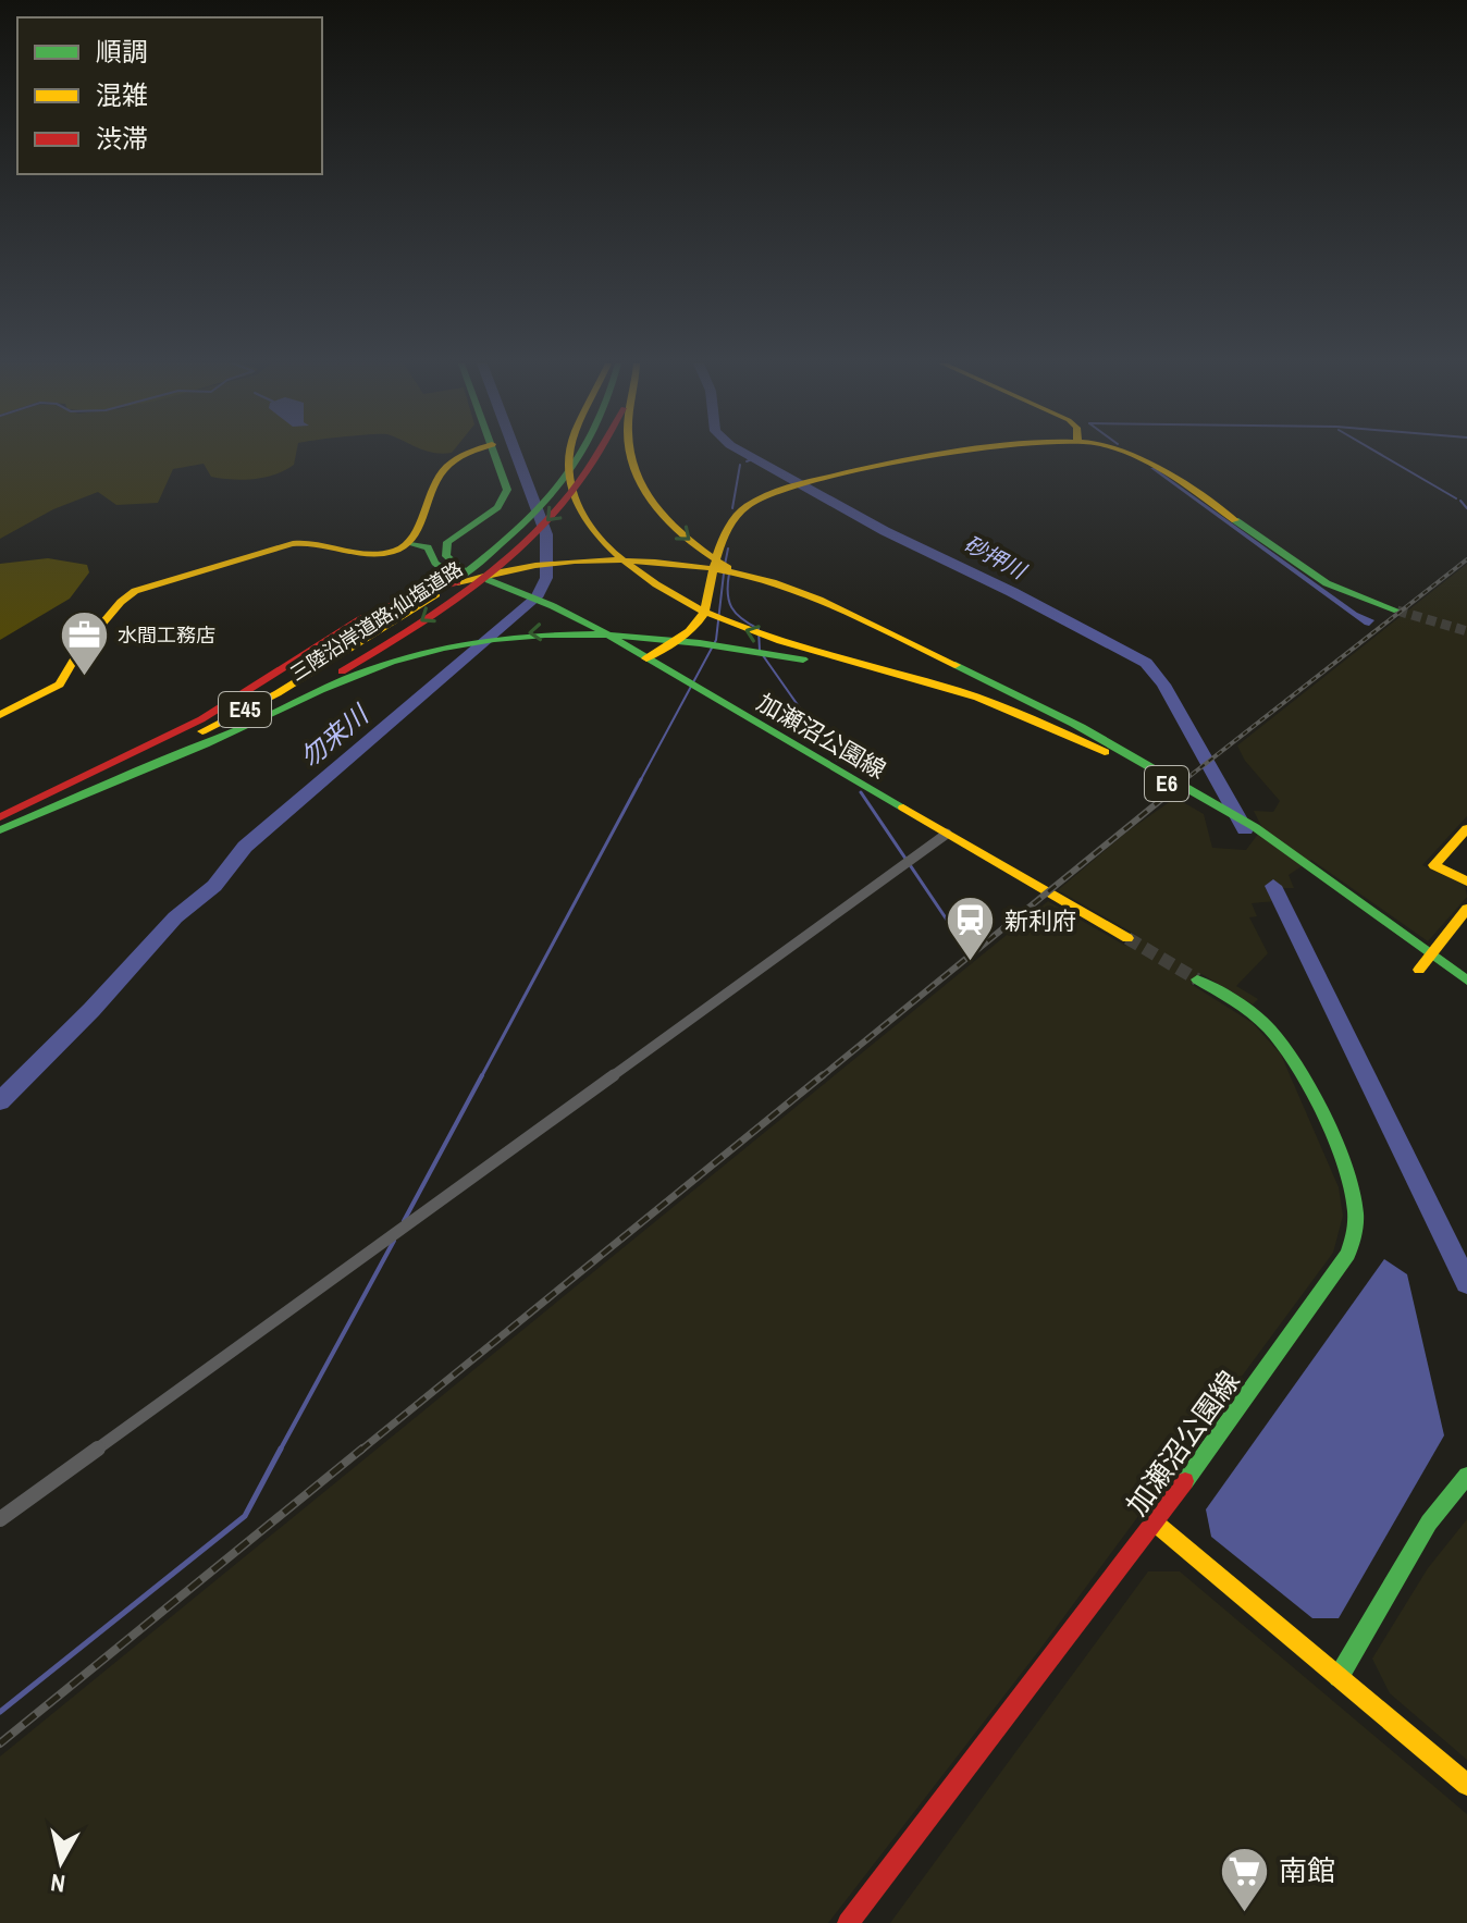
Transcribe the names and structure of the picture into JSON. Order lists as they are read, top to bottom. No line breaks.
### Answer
{"streets":{"main road":["三陸沿岸道路;仙塩道路","E45","加瀬沼公園線","E6"]},"crossings":[["三陸沿岸道路;仙塩道路","加瀬沼公園線"]],"water":["砂押川","勿来川"],"places":{"office":["水間工務店"],"station":["新利府"],"supermarket":["南館"]},"legend":["順調","混雑","渋滞"],"north":"bottom"}
